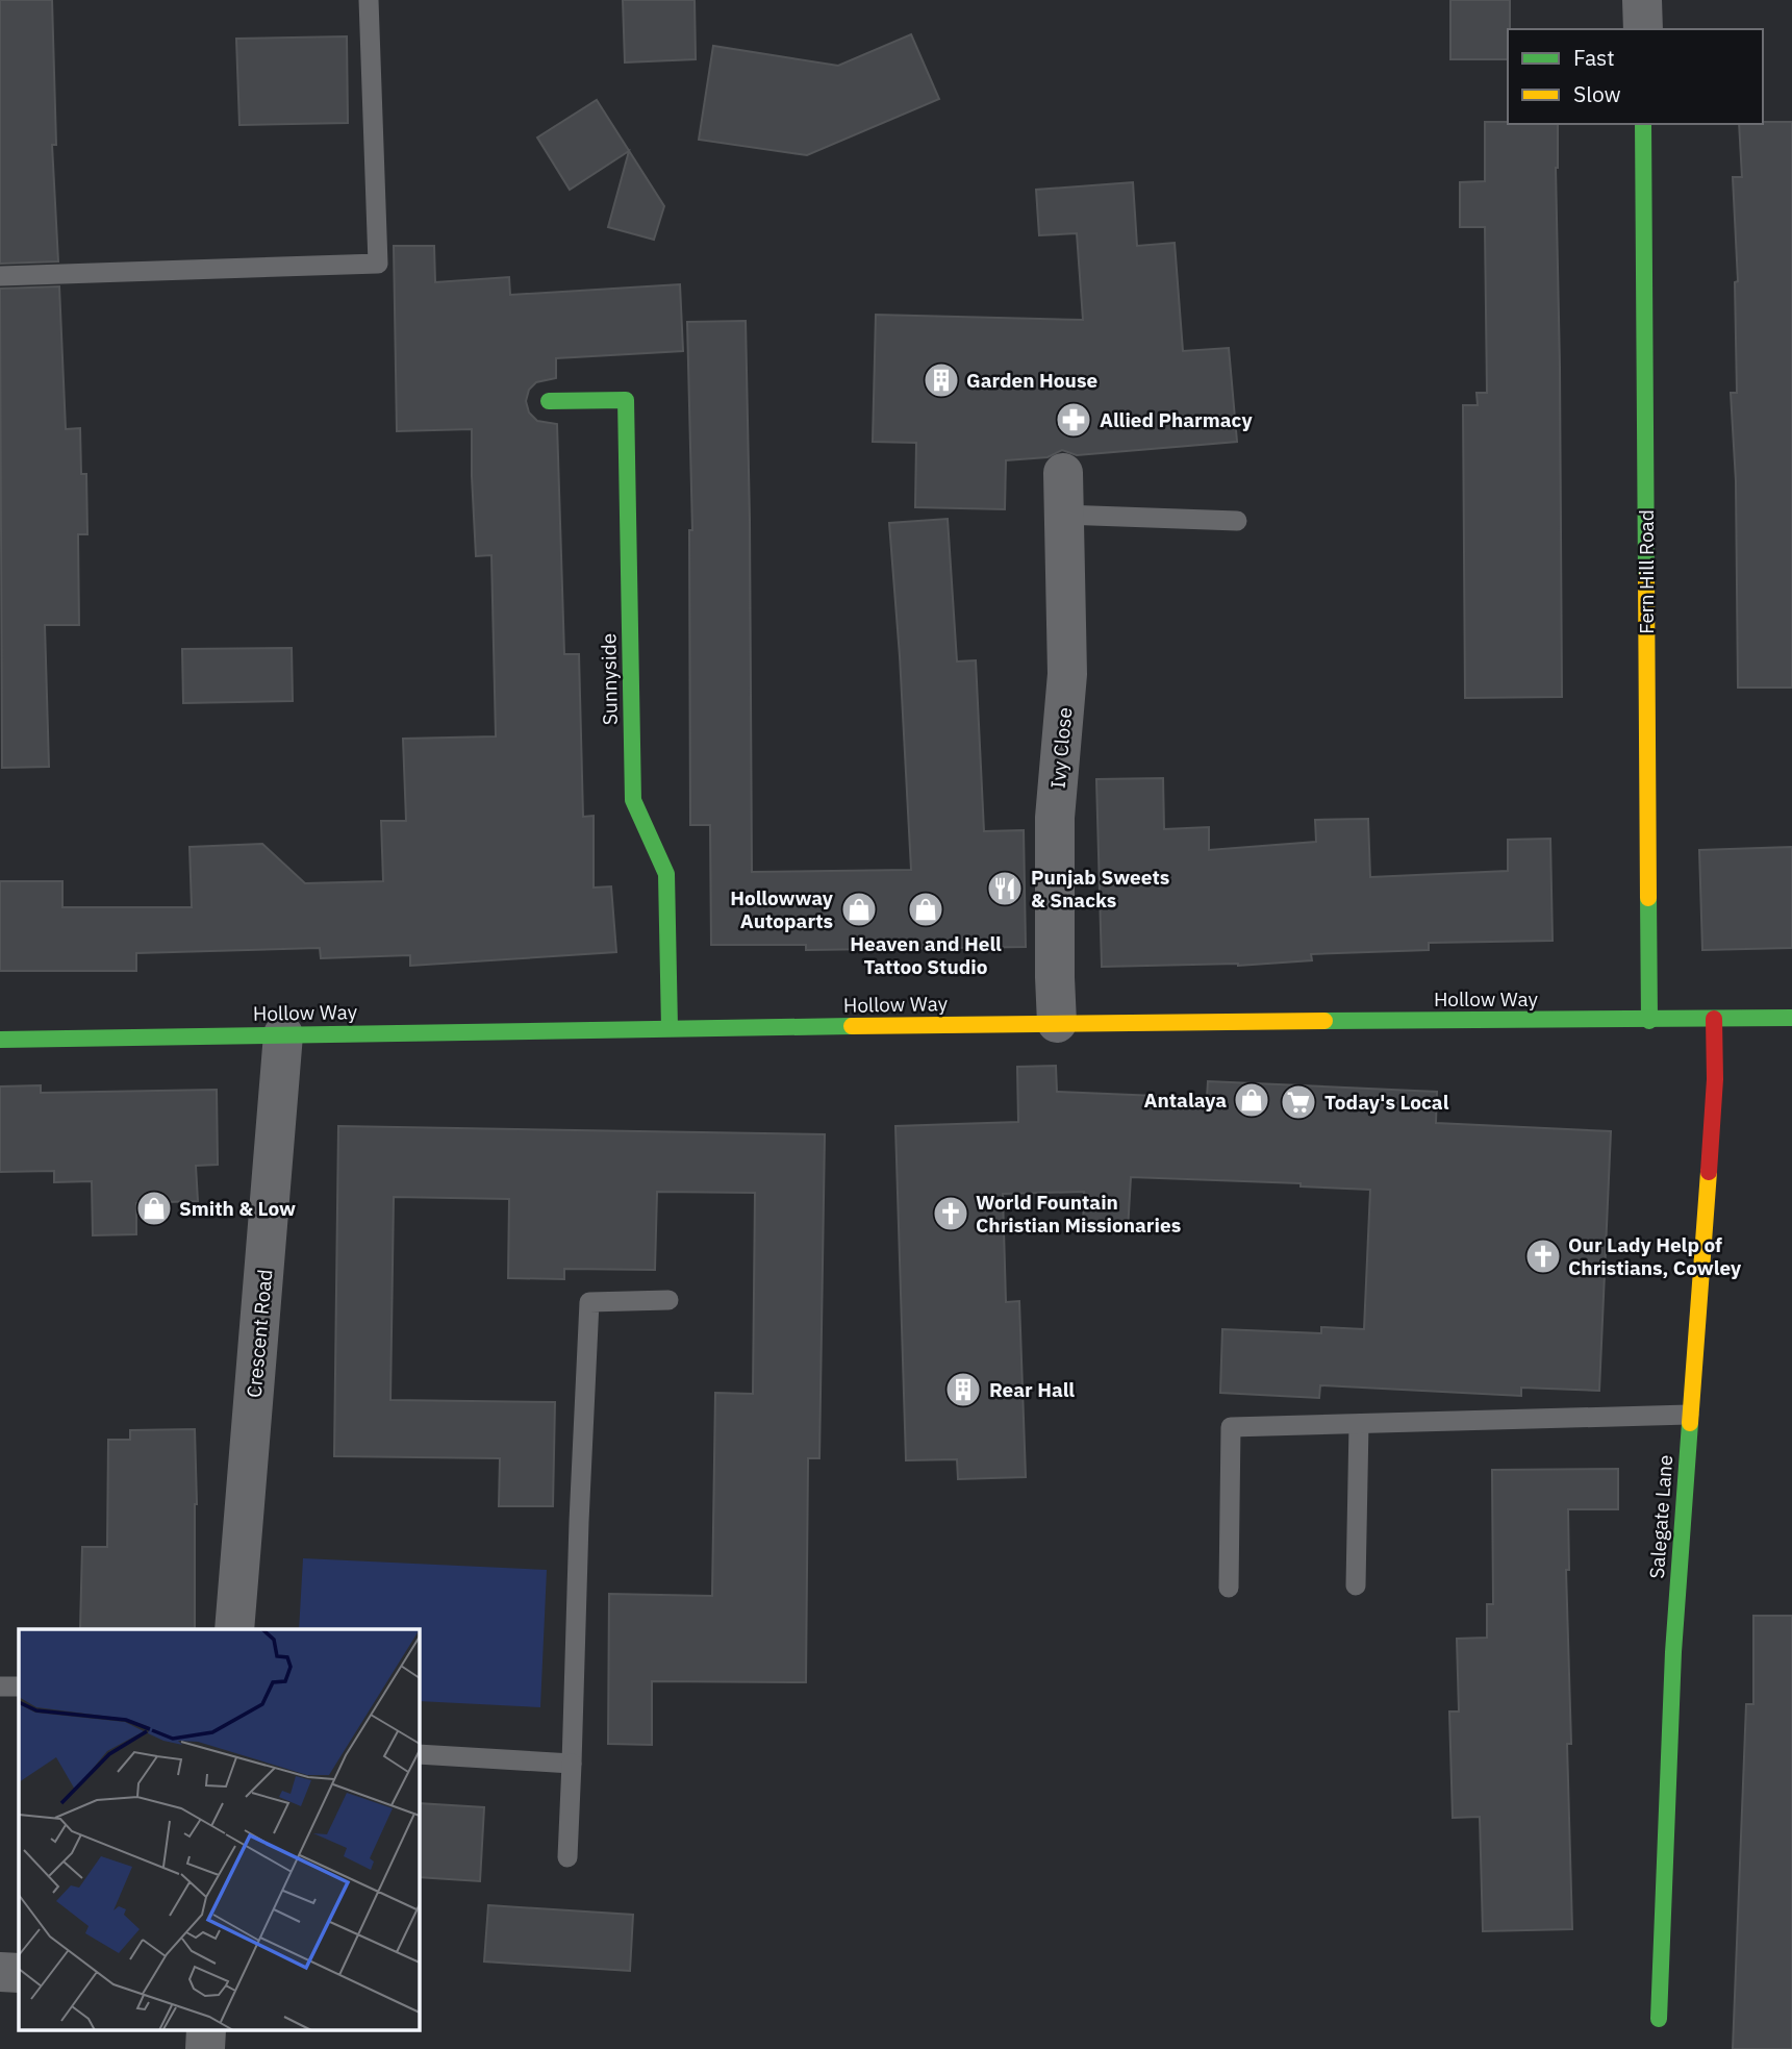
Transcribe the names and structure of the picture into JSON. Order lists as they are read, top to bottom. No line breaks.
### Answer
{"streets":{"street":["Fern Hill Road","Sunnyside","Ivy Close","Hollow Way","Crescent Road","Salegate Lane"]},"crossings":[["Fern Hill Road","Hollow Way"],["Sunnyside","Hollow Way"],["Ivy Close","Hollow Way"],["Hollow Way","Crescent Road"],["Hollow Way","Salegate Lane"]],"places":{"building":["Garden House","Rear Hall"],"pharmacy":["Allied Pharmacy"],"restaurant":["Punjab Sweets & Snacks"],"shop":["Hollowway Autoparts","Heaven and Hell Tattoo Studio","Antalaya","Smith & Low"],"supermarket":["Today's Local"],"church":["World Fountain Christian Missionaries","Our Lady Help of Christians, Cowley"]},"legend":["Fast","Slow"]}
